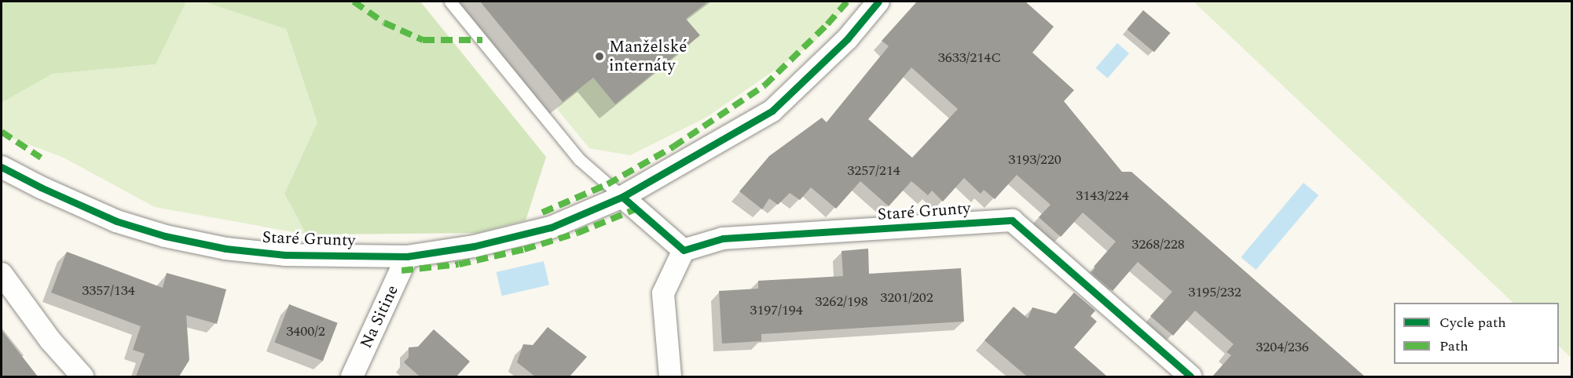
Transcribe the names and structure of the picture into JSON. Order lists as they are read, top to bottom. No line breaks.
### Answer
{"streets":{"street":["Staré Grunty","Na Sitine"]},"crossings":[["Staré Grunty","Na Sitine"]],"places":["Manželské internáty"],"house_numbers":["3633/214C","3193/220","3257/214","3143/224","3268/228","3357/134","3195/232","3201/202","3262/198","3197/194","3400/2","3204/236"],"legend":["Cycle path","Path"]}
